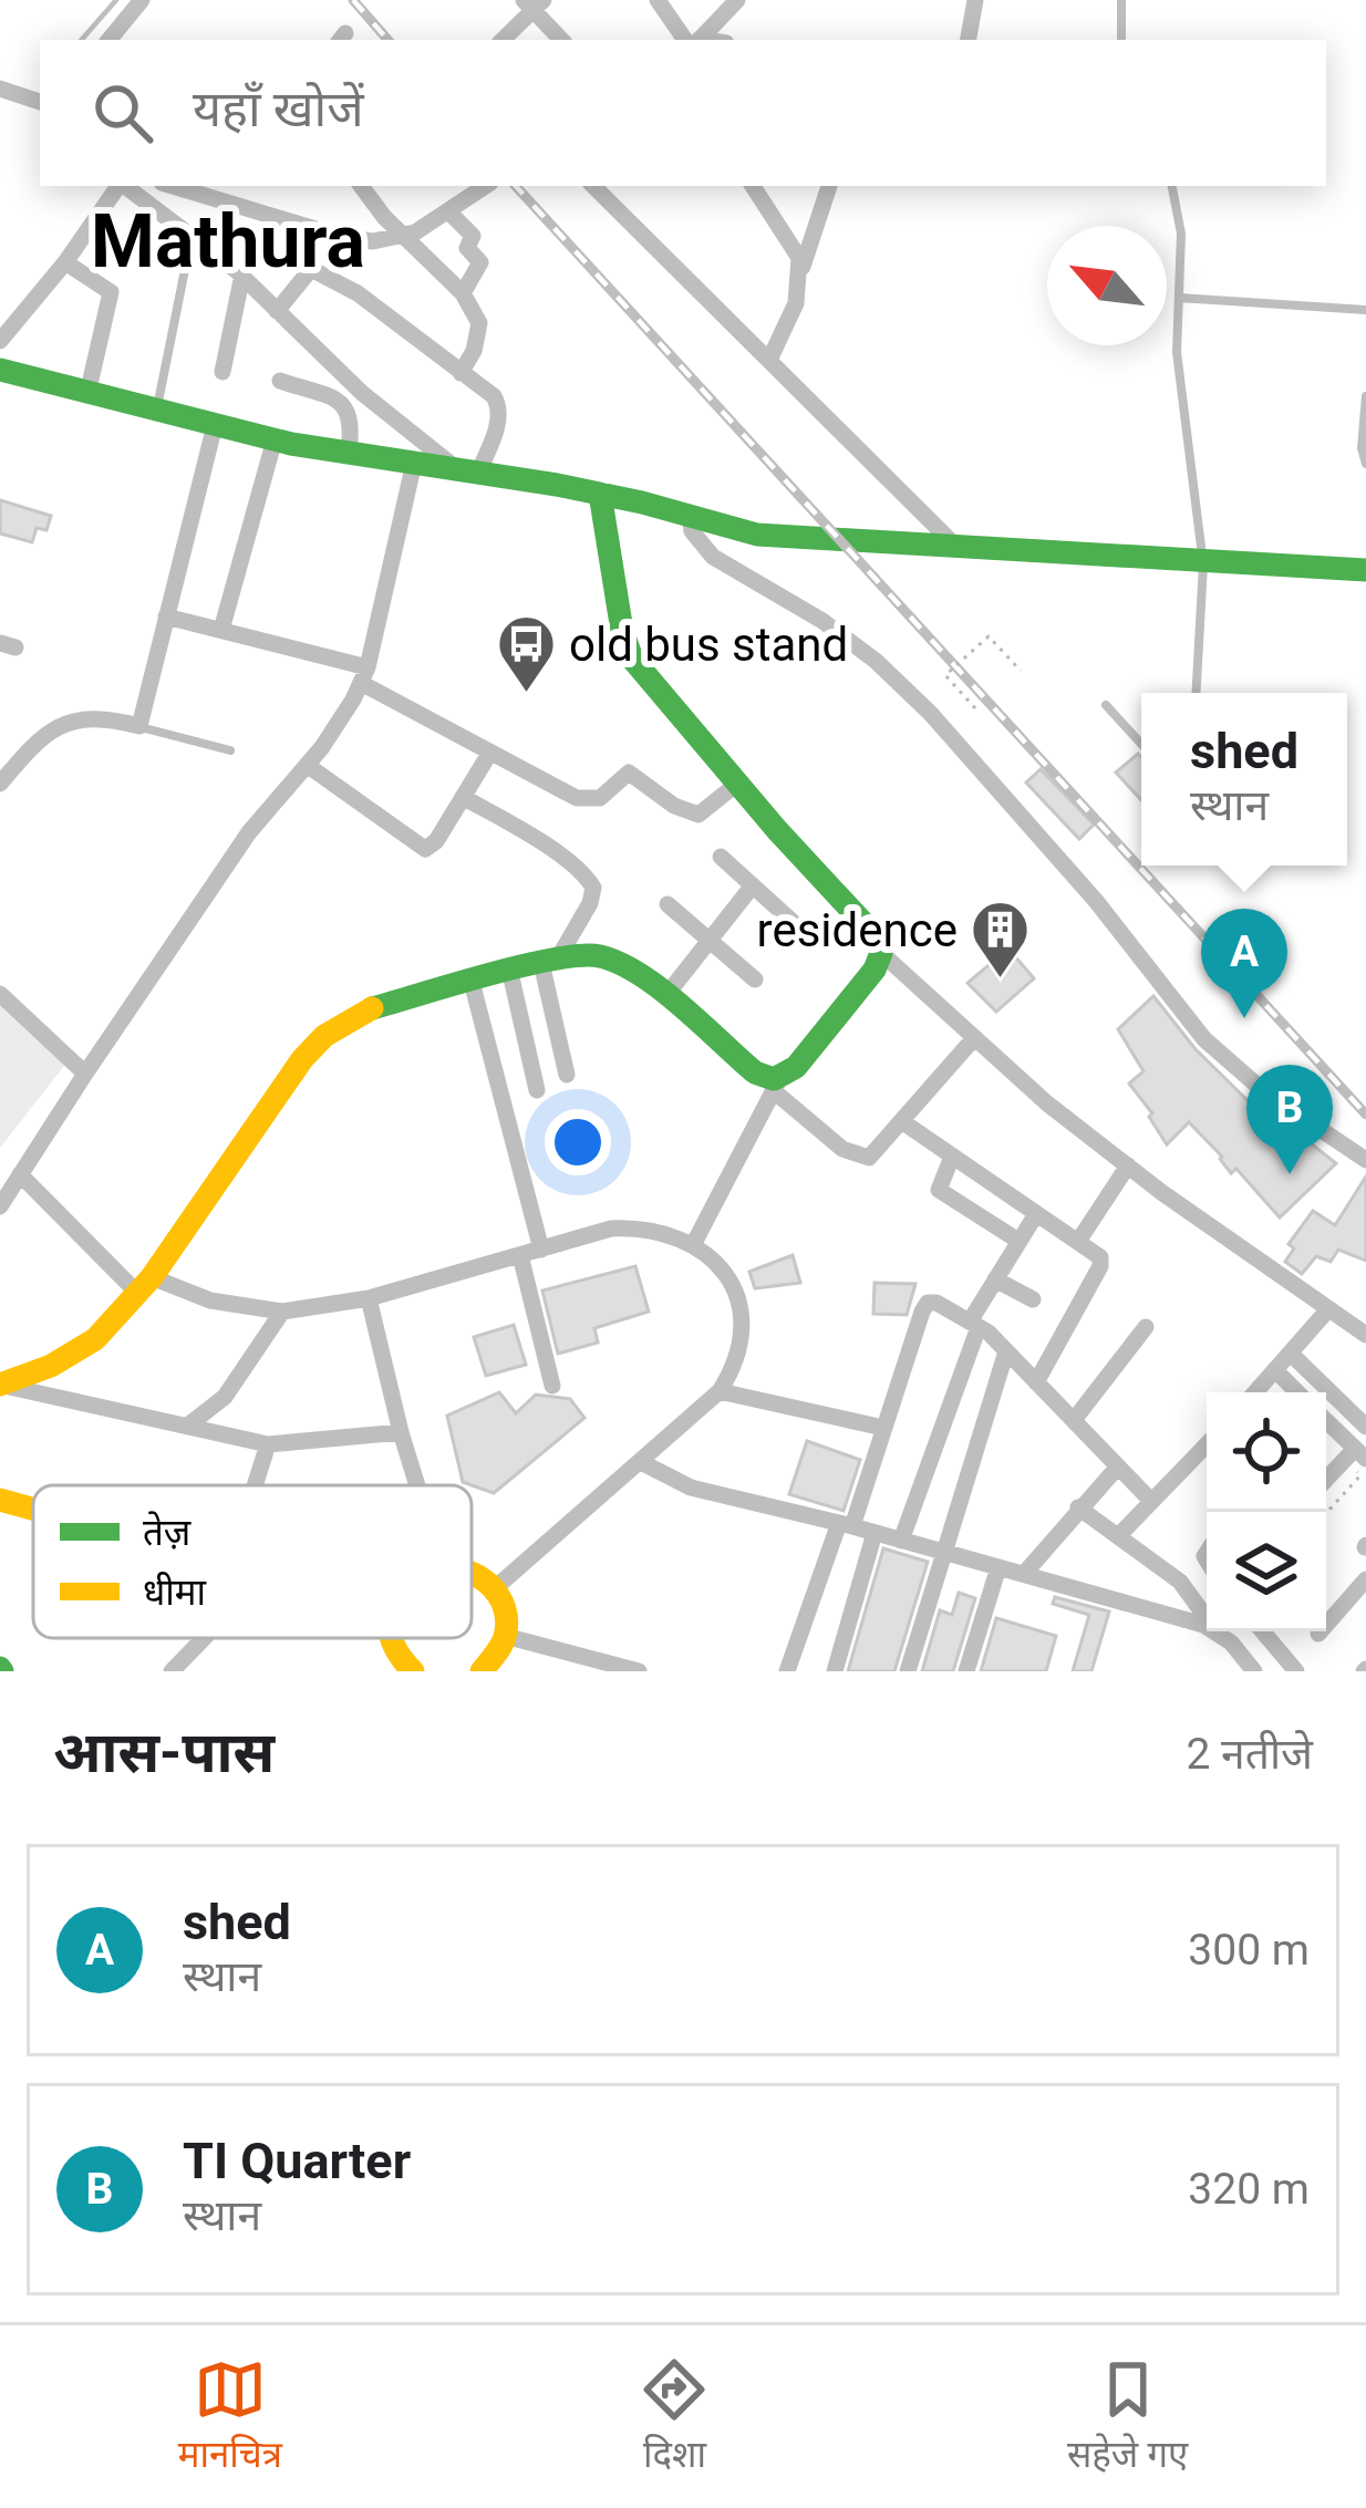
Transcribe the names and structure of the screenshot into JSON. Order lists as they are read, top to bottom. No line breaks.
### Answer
{"districts":["Mathura"],"places":{"bus stop":["old bus stand"],"building":["residence"]},"legend":["तेज़","धीमा"],"north":"top left","page":{"search":"यहाँ खोजें","popup":["shed","स्थान"],"pins":["A","B"],"heading":["आस-पास","2 नतीजे"],"list":[{"mark":"A","name":"shed","note":"स्थान","value":"300 m"},{"mark":"B","name":"TI Quarter","note":"स्थान","value":"320 m"}],"nav":["मानचित्र","दिशा","सहेजे गए"]}}
